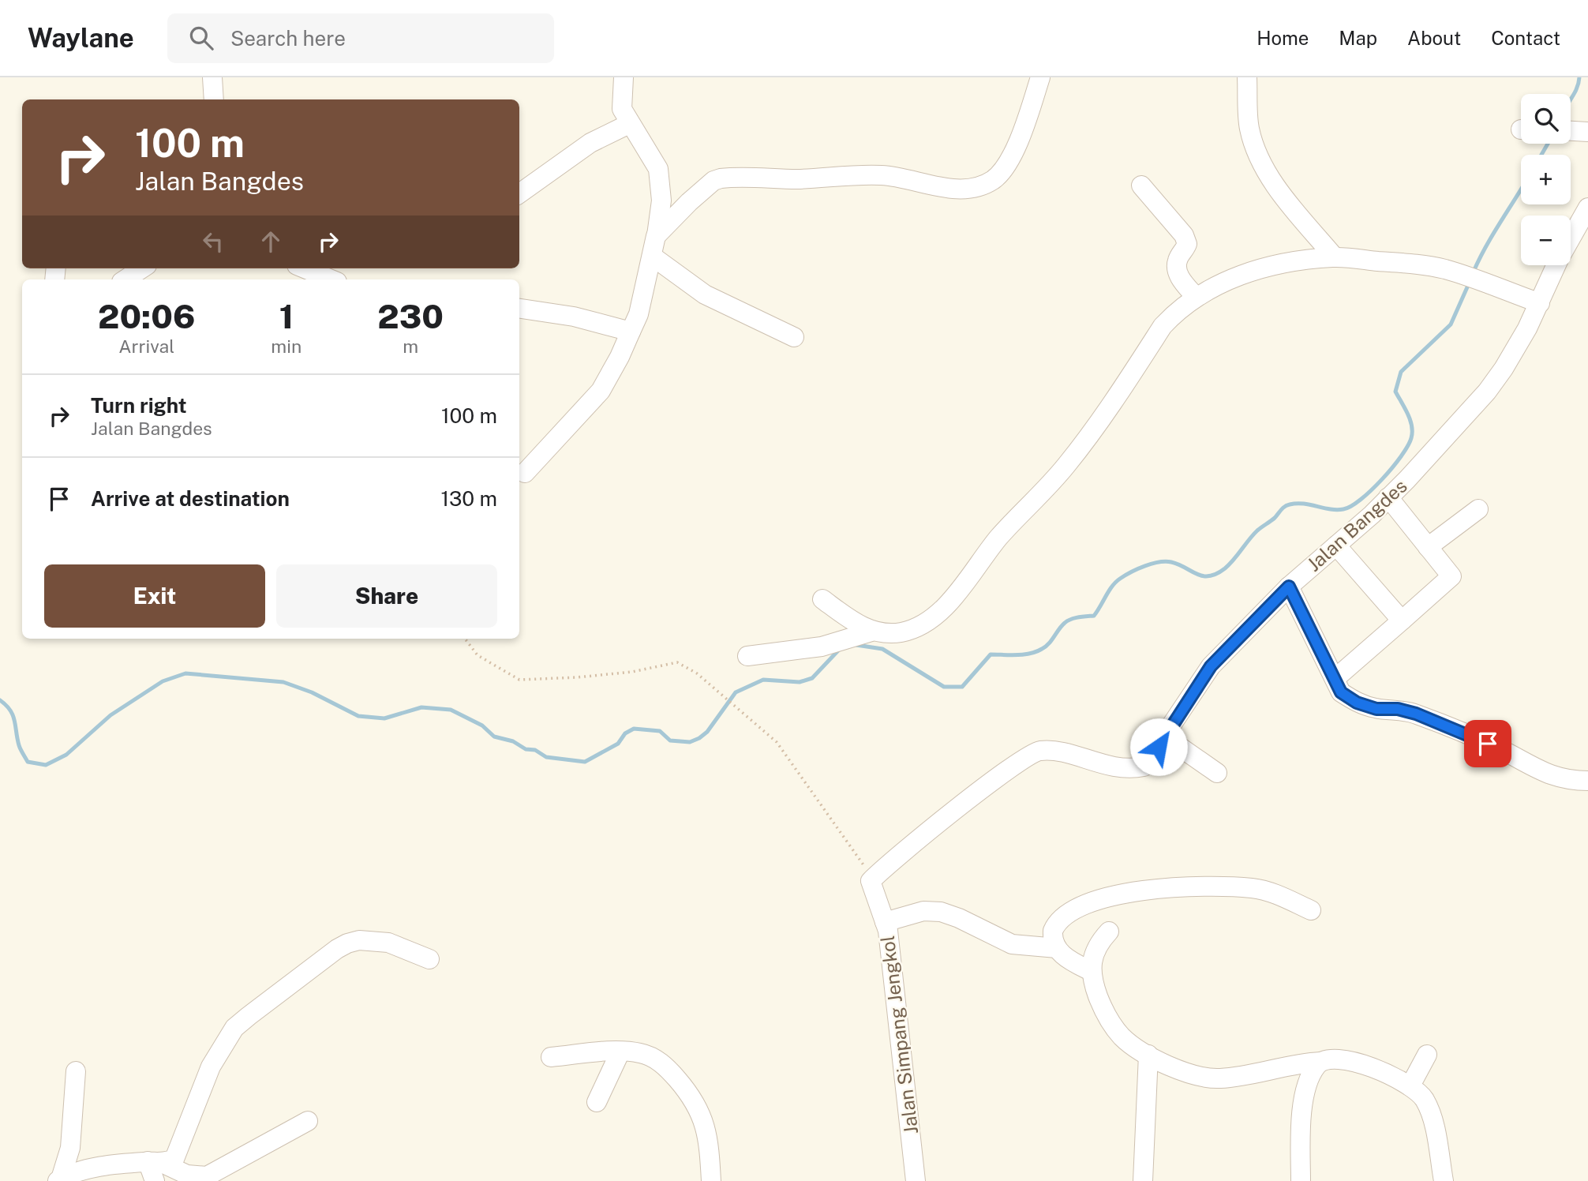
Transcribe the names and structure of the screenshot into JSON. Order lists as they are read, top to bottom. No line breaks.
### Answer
{"streets":{"street":["Jalan Bangdes","Jalan Simpang Jengkol"]},"page":{"header":"Waylane","search":"Search here","nav":["Home","Map","About","Contact"],"map_buttons":["+","−"],"turn":["100 m","Jalan Bangdes"],"eta":["20:06","Arrival","1","min","230","m"],"list":[{"name":"Turn right","note":"Jalan Bangdes","value":"100 m"},{"name":"Arrive at destination","value":"130 m"}],"buttons":["Exit","Share"]}}
